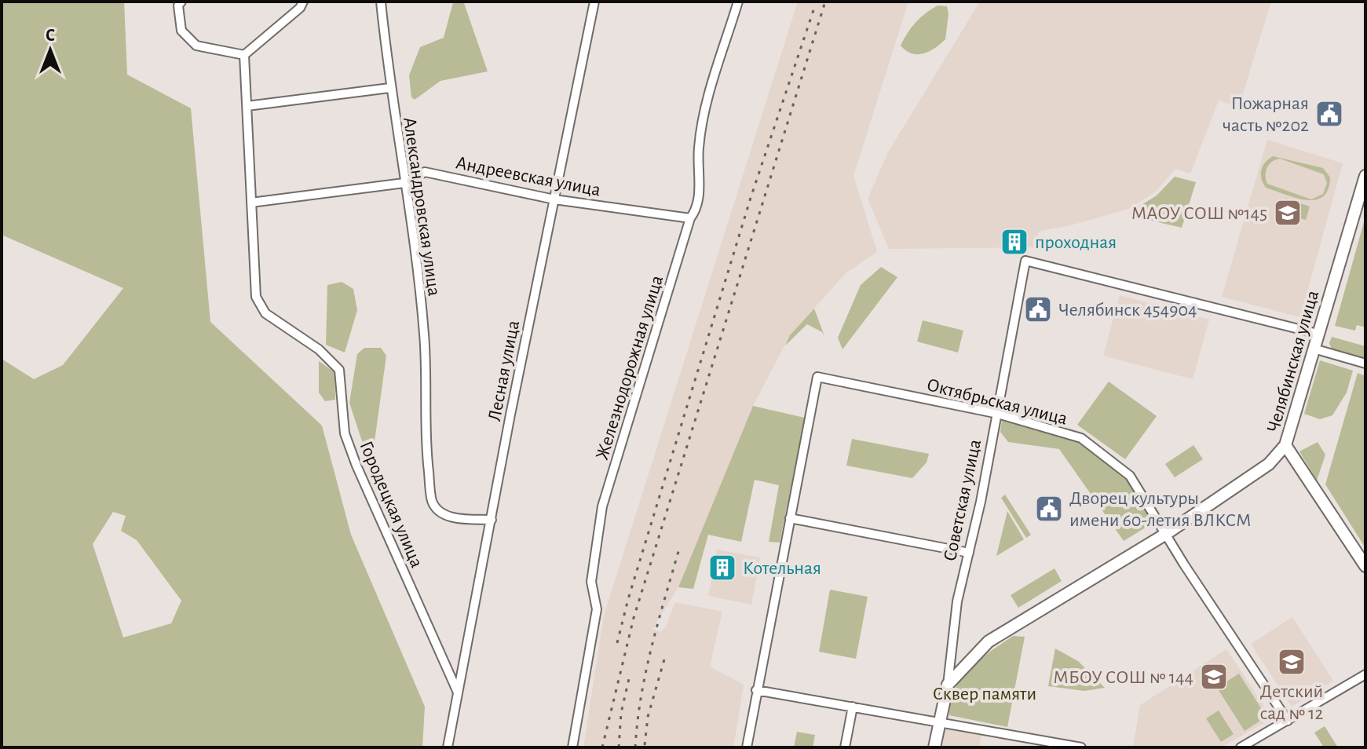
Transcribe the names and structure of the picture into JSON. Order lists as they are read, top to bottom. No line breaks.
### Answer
{"streets":{"street":["Андреевская улица","Александровская улица","Челябинская улица","Железнодорожная улица","Лесная улица","Октябрьская улица","Советская улица","Городецкая улица"]},"crossings":[["Андреевская улица","Александровская улица"],["Андреевская улица","Железнодорожная улица"],["Андреевская улица","Лесная улица"],["Андреевская улица","Городецкая улица"],["Александровская улица","Лесная улица"],["Челябинская улица","Октябрьская улица"],["Челябинская улица","Советская улица"],["Лесная улица","Городецкая улица"],["Октябрьская улица","Советская улица"]],"parks":["Сквер памяти"],"places":{"public building":["Пожарная часть №202","Челябинск 454904","Дворец культуры имени 60-летия ВЛКСМ"],"school or university":["МАОУ СОШ №145","Детский сад № 12","МБОУ СОШ № 144"],"building":["проходная","Котельная"]},"north":"top"}
